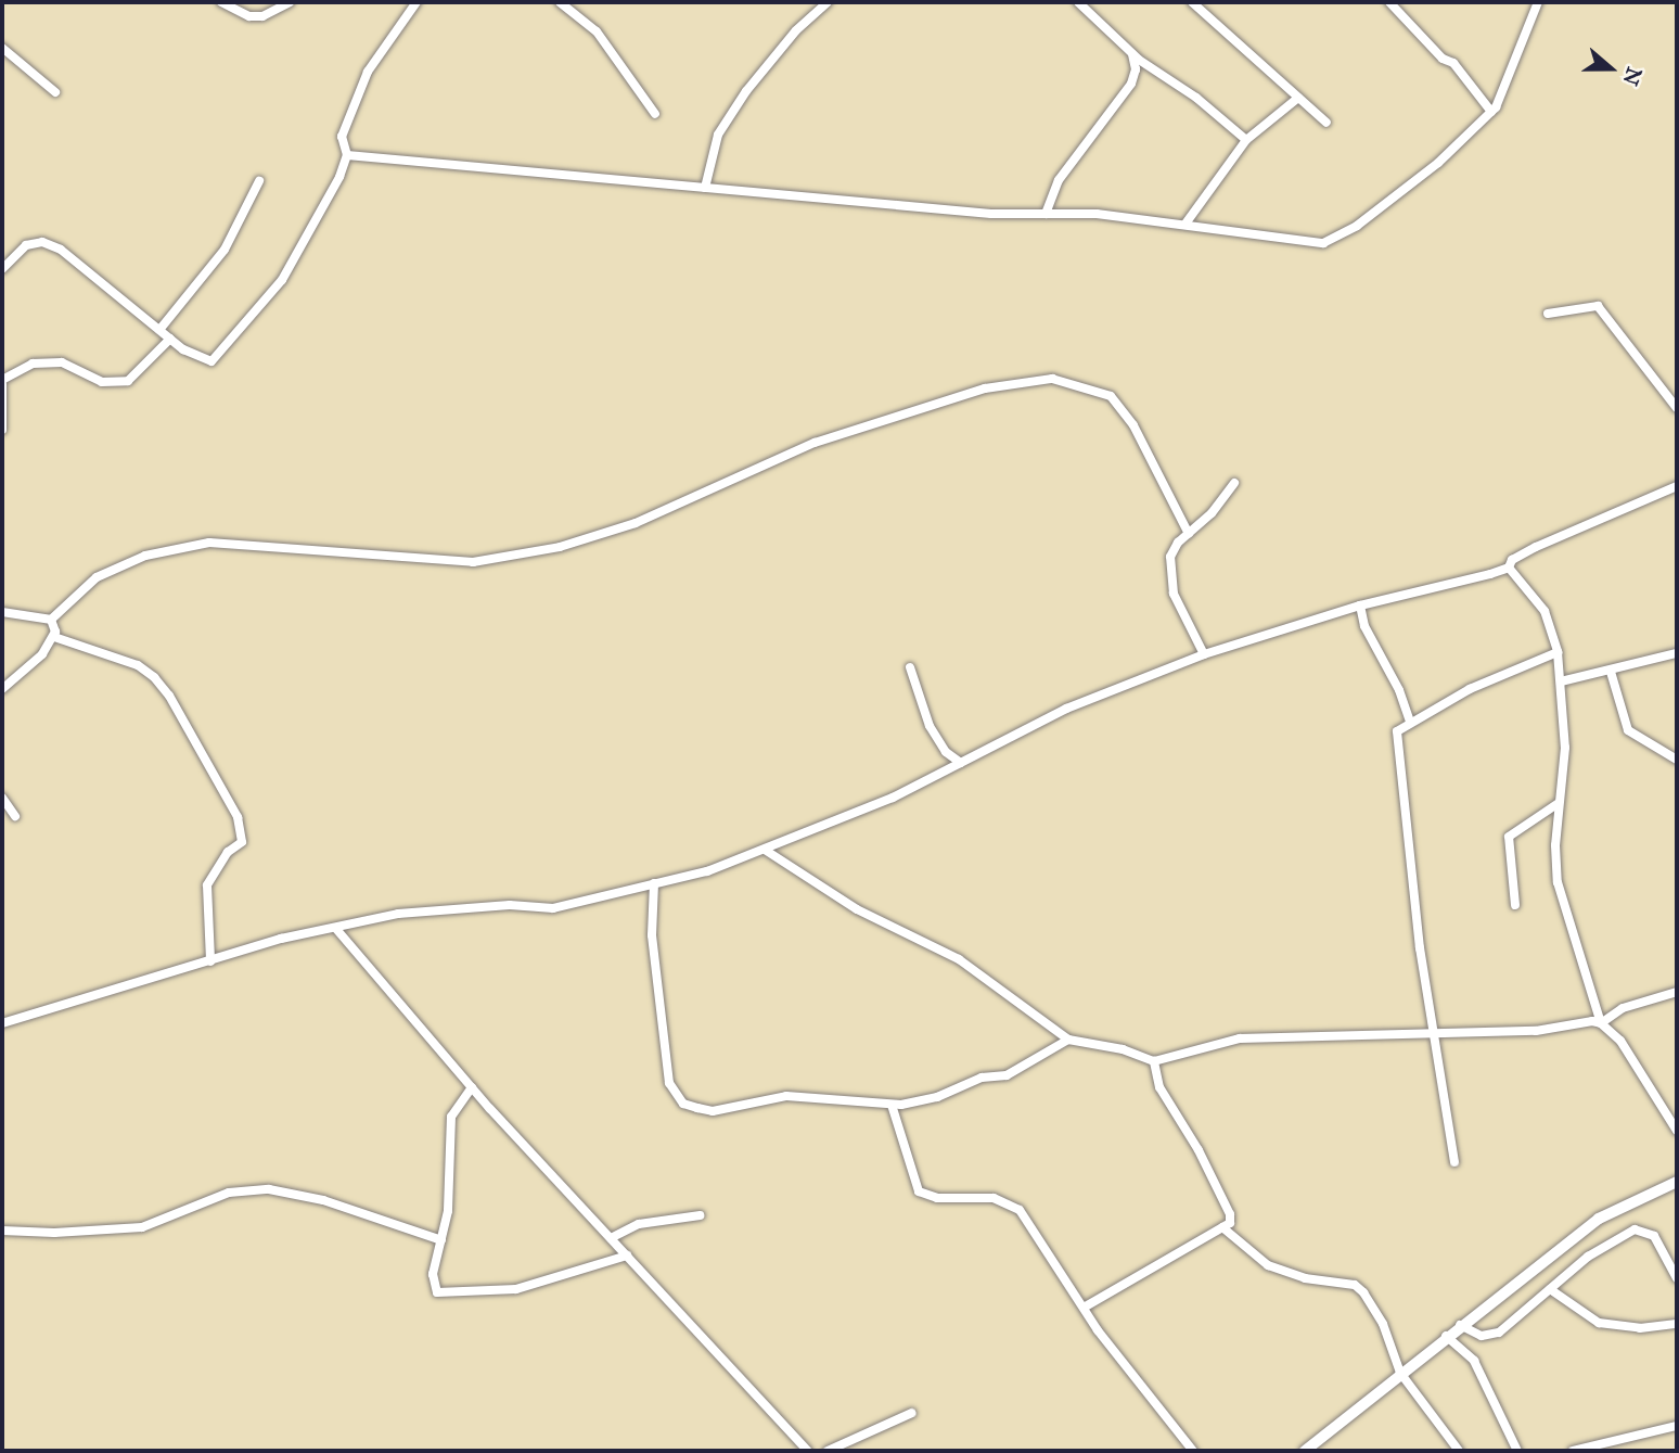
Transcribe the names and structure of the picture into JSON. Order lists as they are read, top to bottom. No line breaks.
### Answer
{"north":"right"}
